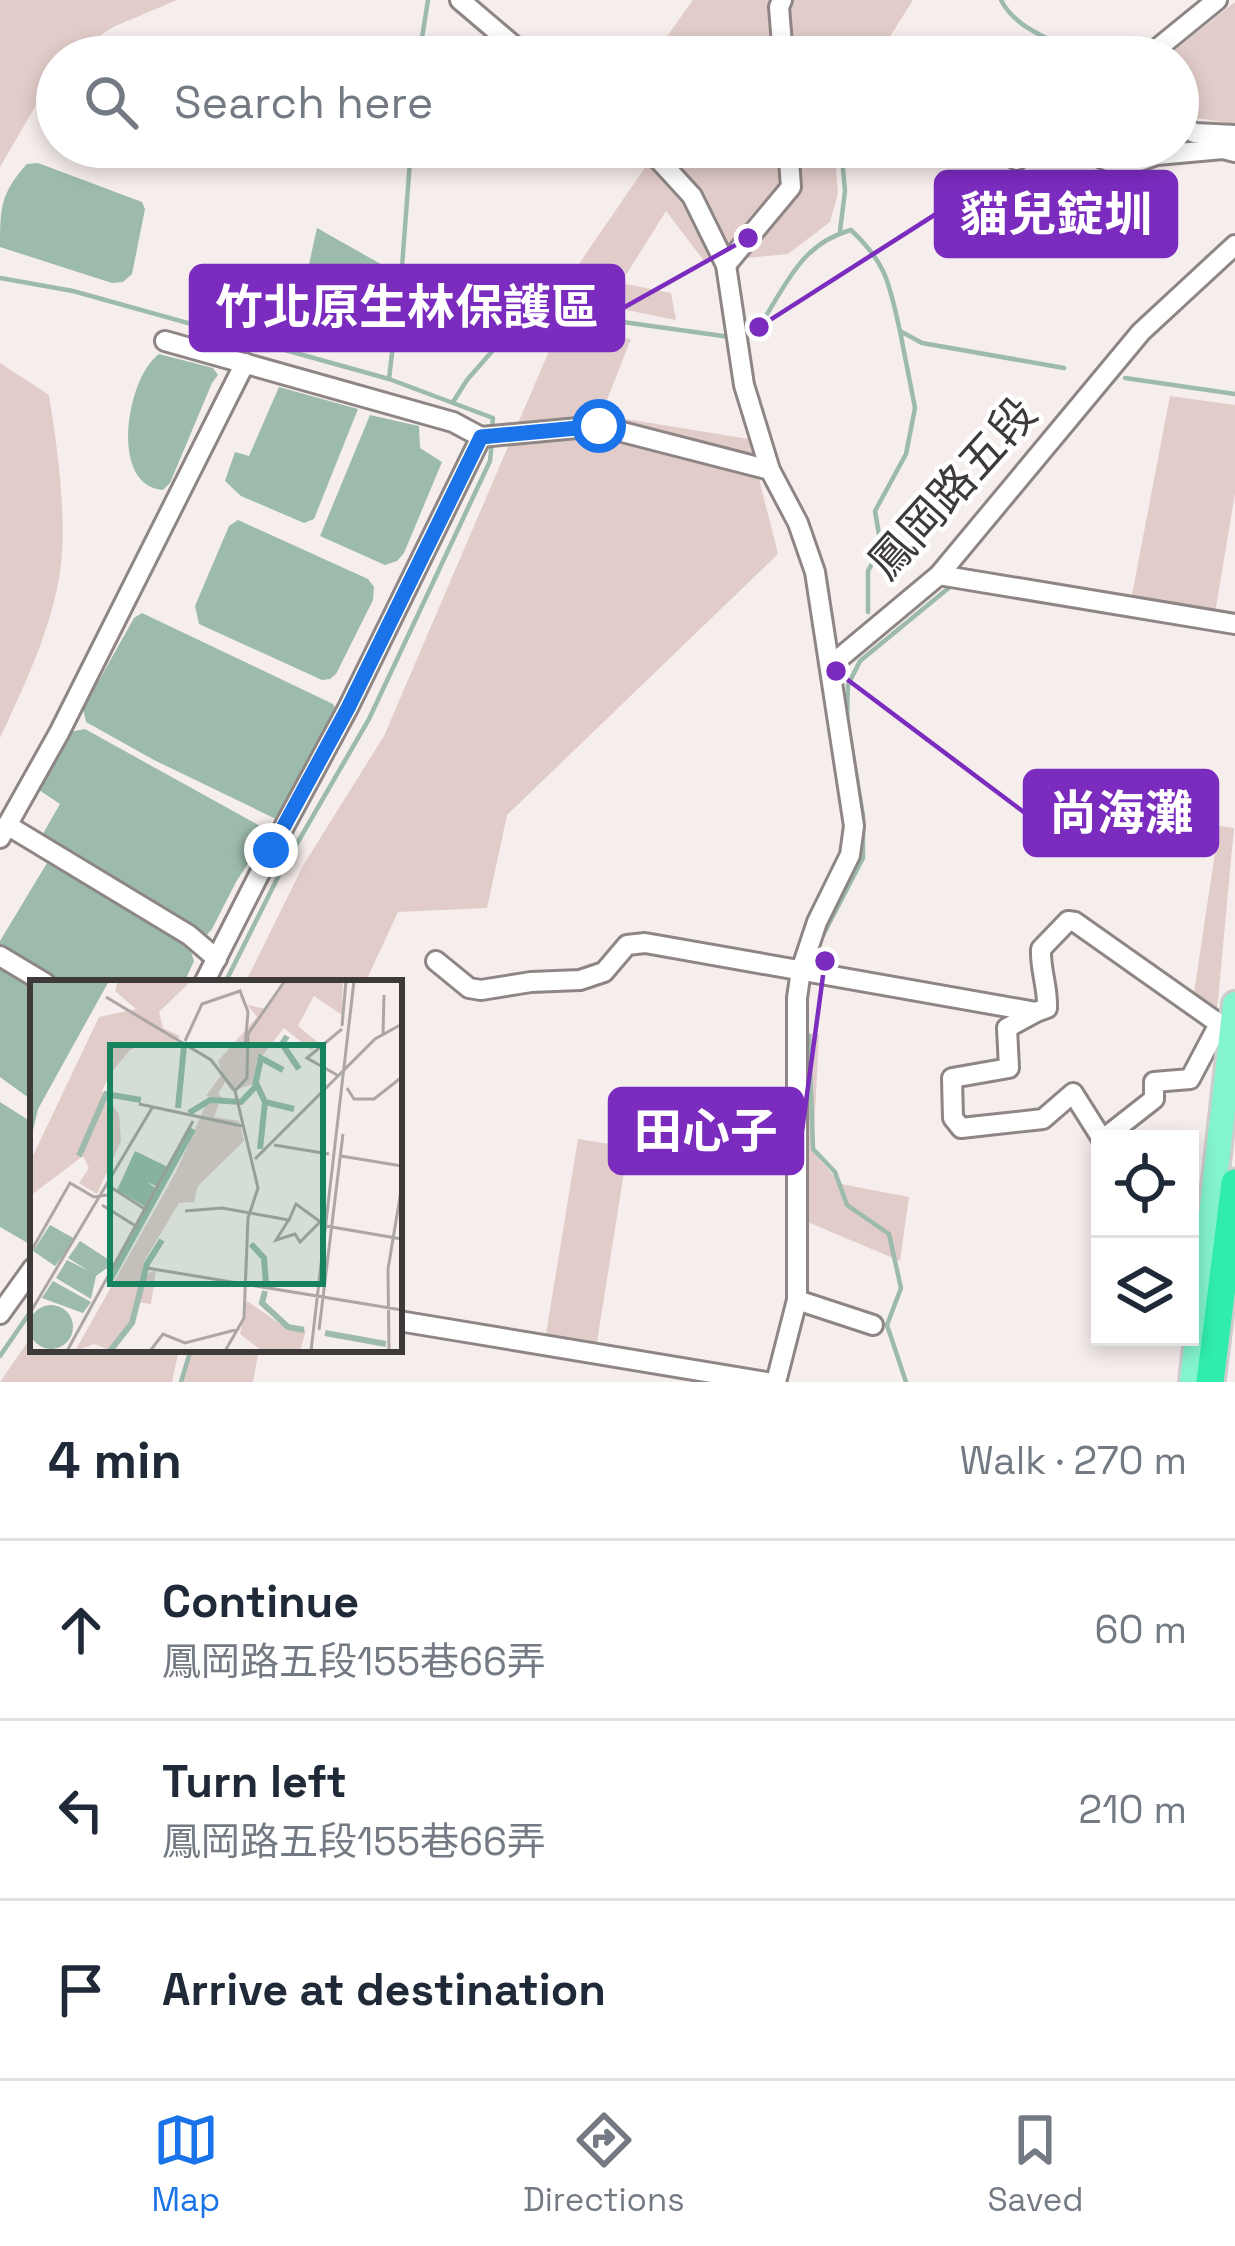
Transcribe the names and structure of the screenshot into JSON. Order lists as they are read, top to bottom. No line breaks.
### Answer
{"streets":{"street":["鳳岡路五段"]},"places":["竹北原生林保護區","貓兒錠圳","尚海灘","田心子"],"page":{"search":"Search here","heading":["4 min","Walk · 270 m"],"list":[["Continue","鳳岡路五段155巷66弄","60 m"],["Turn left","鳳岡路五段155巷66弄","210 m"],"Arrive at destination"],"nav":["Map","Directions","Saved"]}}
